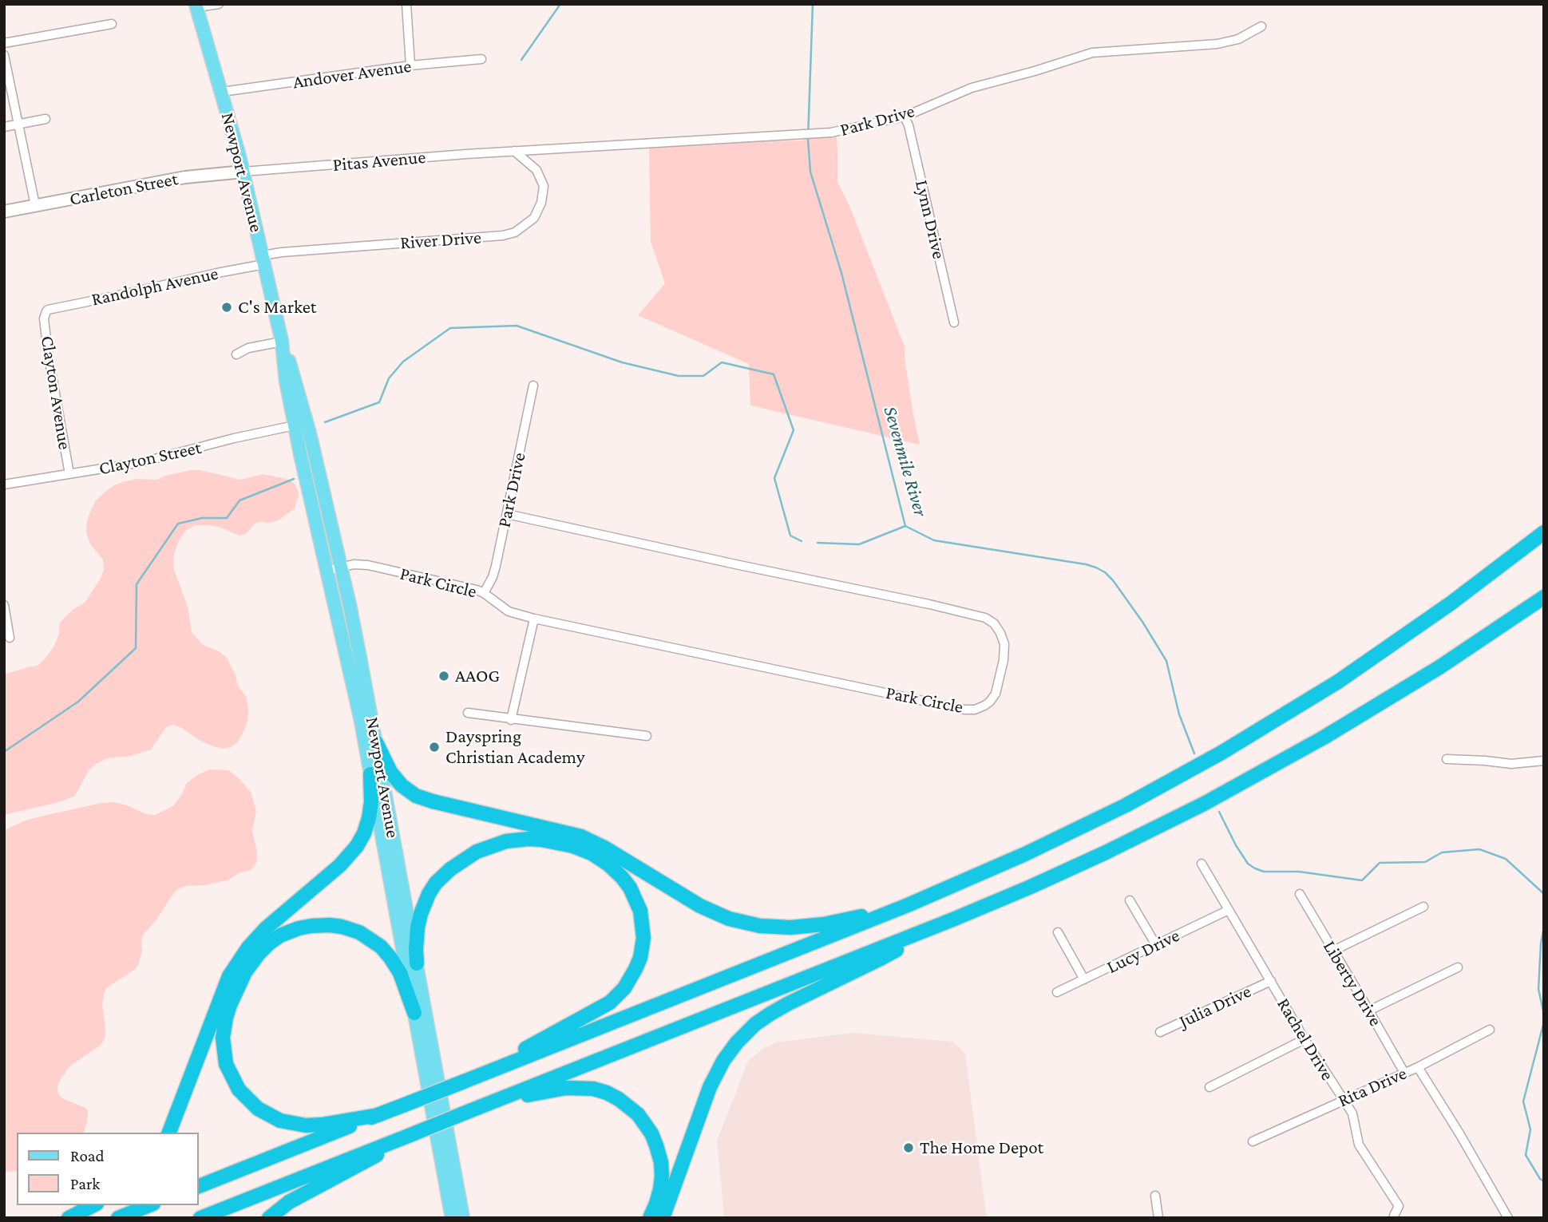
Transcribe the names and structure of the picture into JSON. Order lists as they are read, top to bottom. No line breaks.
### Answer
{"streets":{"main road":["Newport Avenue"],"street":["Andover Avenue","Park Drive","Pitas Avenue","Carleton Street","Lynn Drive","River Drive","Randolph Avenue","Clayton Avenue","Clayton Street","Park Circle","Lucy Drive","Liberty Drive","Julia Drive","Rachel Drive","Rita Drive"]},"crossings":[["Andover Avenue","Newport Avenue"],["Park Drive","Pitas Avenue"],["Park Drive","Lynn Drive"],["Park Drive","River Drive"],["Park Drive","Park Circle"],["Pitas Avenue","Newport Avenue"],["Pitas Avenue","Carleton Street"],["Pitas Avenue","River Drive"],["Newport Avenue","Carleton Street"],["Newport Avenue","River Drive"],["Newport Avenue","Randolph Avenue"],["Newport Avenue","Clayton Street"],["Newport Avenue","Park Circle"],["River Drive","Randolph Avenue"],["Randolph Avenue","Clayton Avenue"],["Clayton Avenue","Clayton Street"],["Lucy Drive","Rachel Drive"],["Liberty Drive","Rita Drive"],["Julia Drive","Rachel Drive"],["Rachel Drive","Rita Drive"]],"water":["Sevenmile River"],"places":["C's Market","AAOG","Dayspring Christian Academy","The Home Depot"],"legend":["Road","Park"]}
